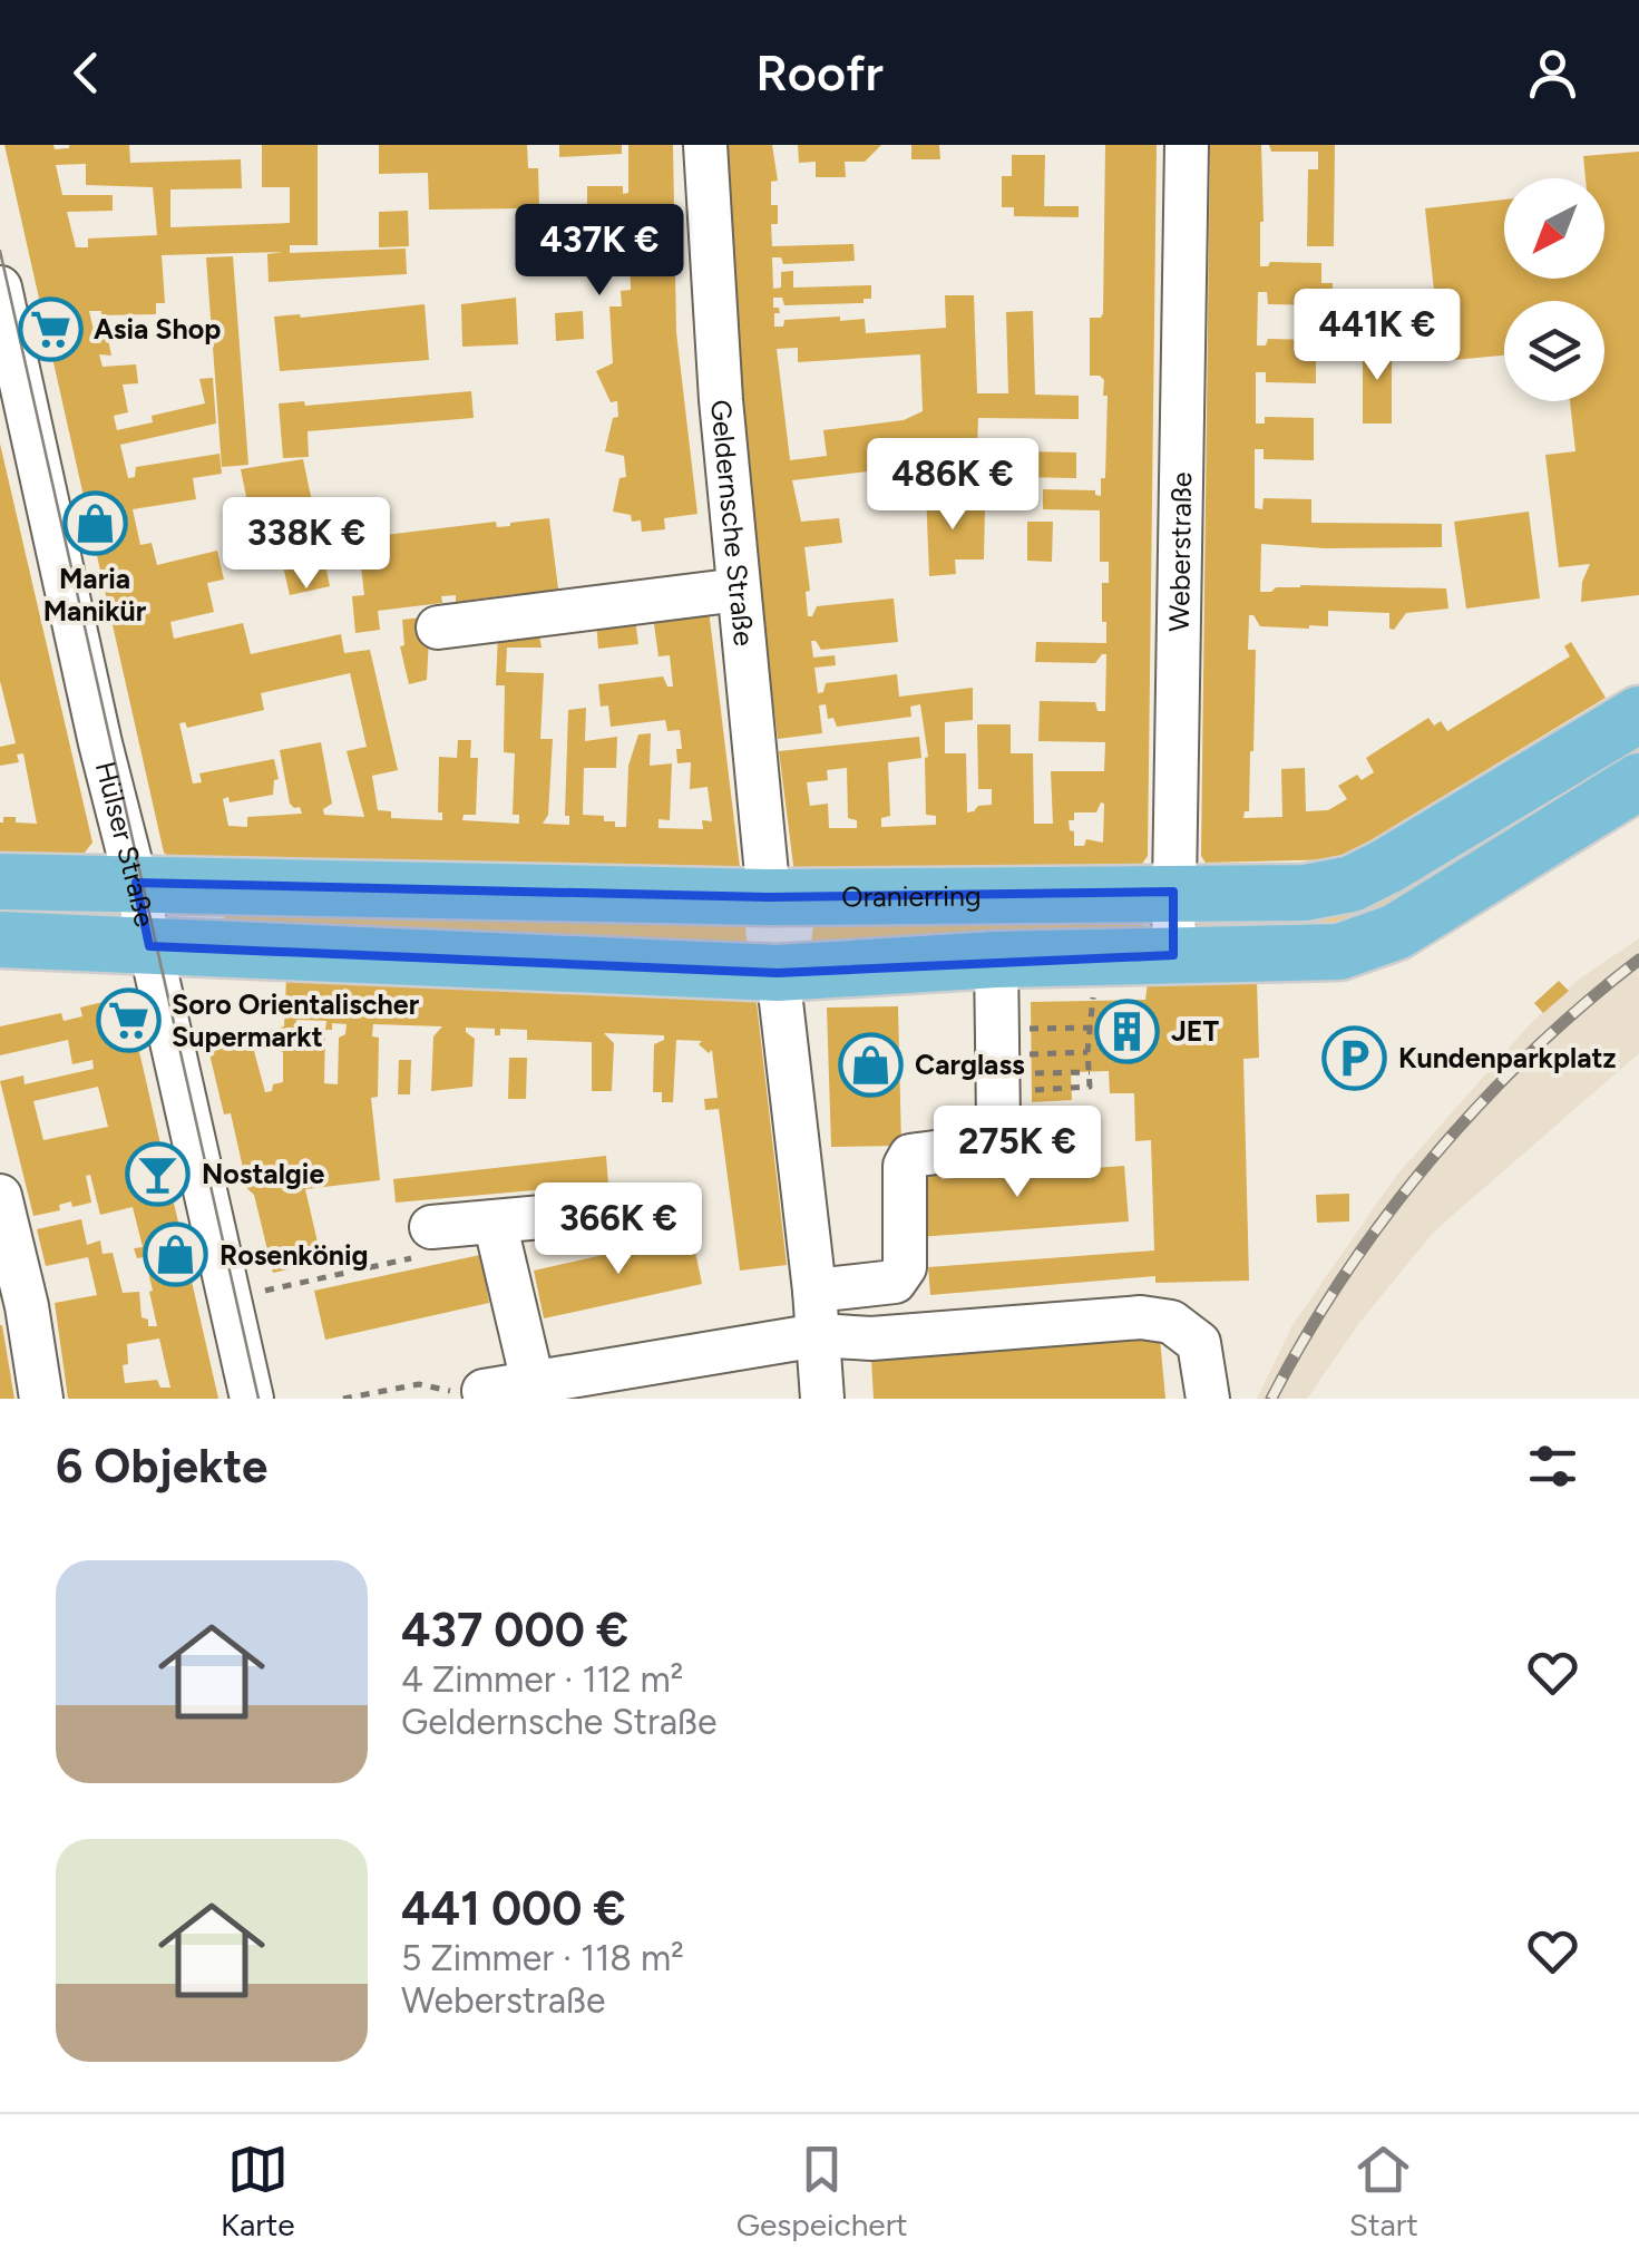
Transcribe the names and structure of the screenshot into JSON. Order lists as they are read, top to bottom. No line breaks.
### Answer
{"streets":{"main road":["Oranierring"],"street":["Geldernsche Straße","Weberstraße","Hülser Straße"]},"crossings":[["Geldernsche Straße","Oranierring"],["Weberstraße","Oranierring"],["Hülser Straße","Oranierring"]],"places":{"supermarket":["Asia Shop","Soro Orientalischer Supermarkt"],"shop":["Maria Manikür","Carglass","Rosenkönig"],"building":["JET"],"parking":["Kundenparkplatz"],"bar":["Nostalgie"]},"north":"bottom left","page":{"header":"Roofr","price":["437K €","441K €","486K €","338K €","275K €","366K €"],"heading":"6 Objekte","list":[{"name":"437 000 €","note":"4 Zimmer · 112 m² · Geldernsche Straße"},{"name":"441 000 €","note":"5 Zimmer · 118 m² · Weberstraße"}],"tabs":["Karte","Gespeichert","Start"]}}
